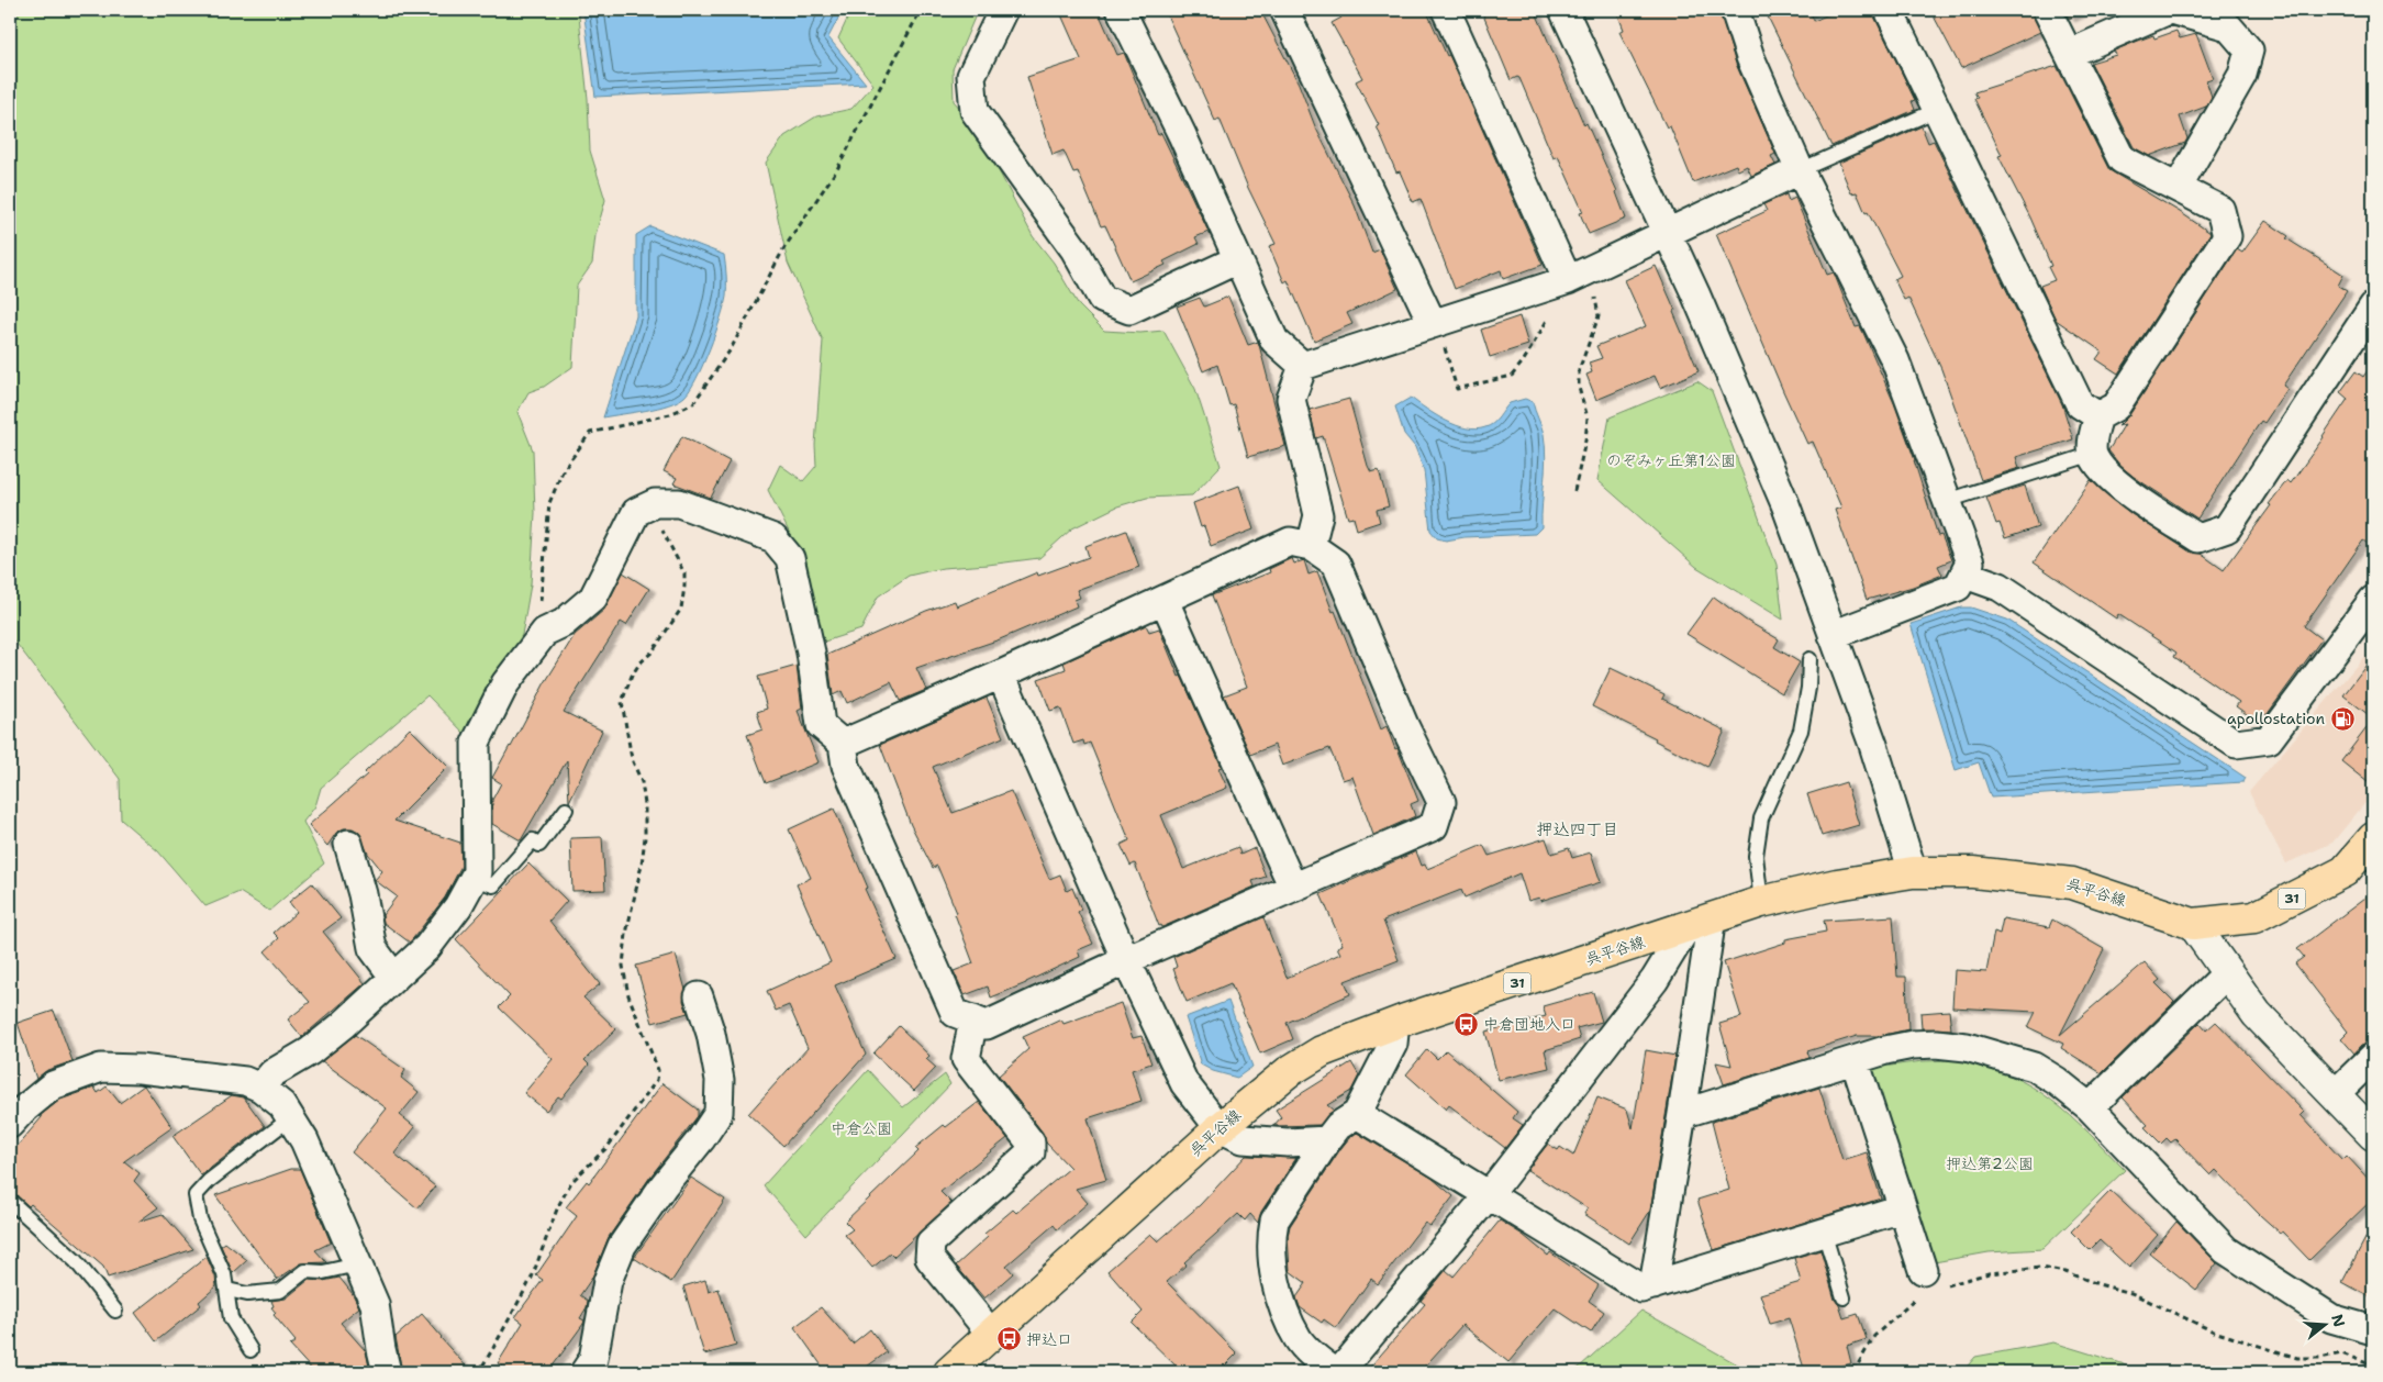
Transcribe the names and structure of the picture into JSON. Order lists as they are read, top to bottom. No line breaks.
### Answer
{"streets":{"main road":["呉平谷線","31"]},"districts":["押込四丁目"],"parks":["のぞみヶ丘第1公園","中倉公園","押込第2公園"],"places":{"fuel station":["apollostation"],"bus stop":["中倉団地入口","押込口"]},"north":"right"}
